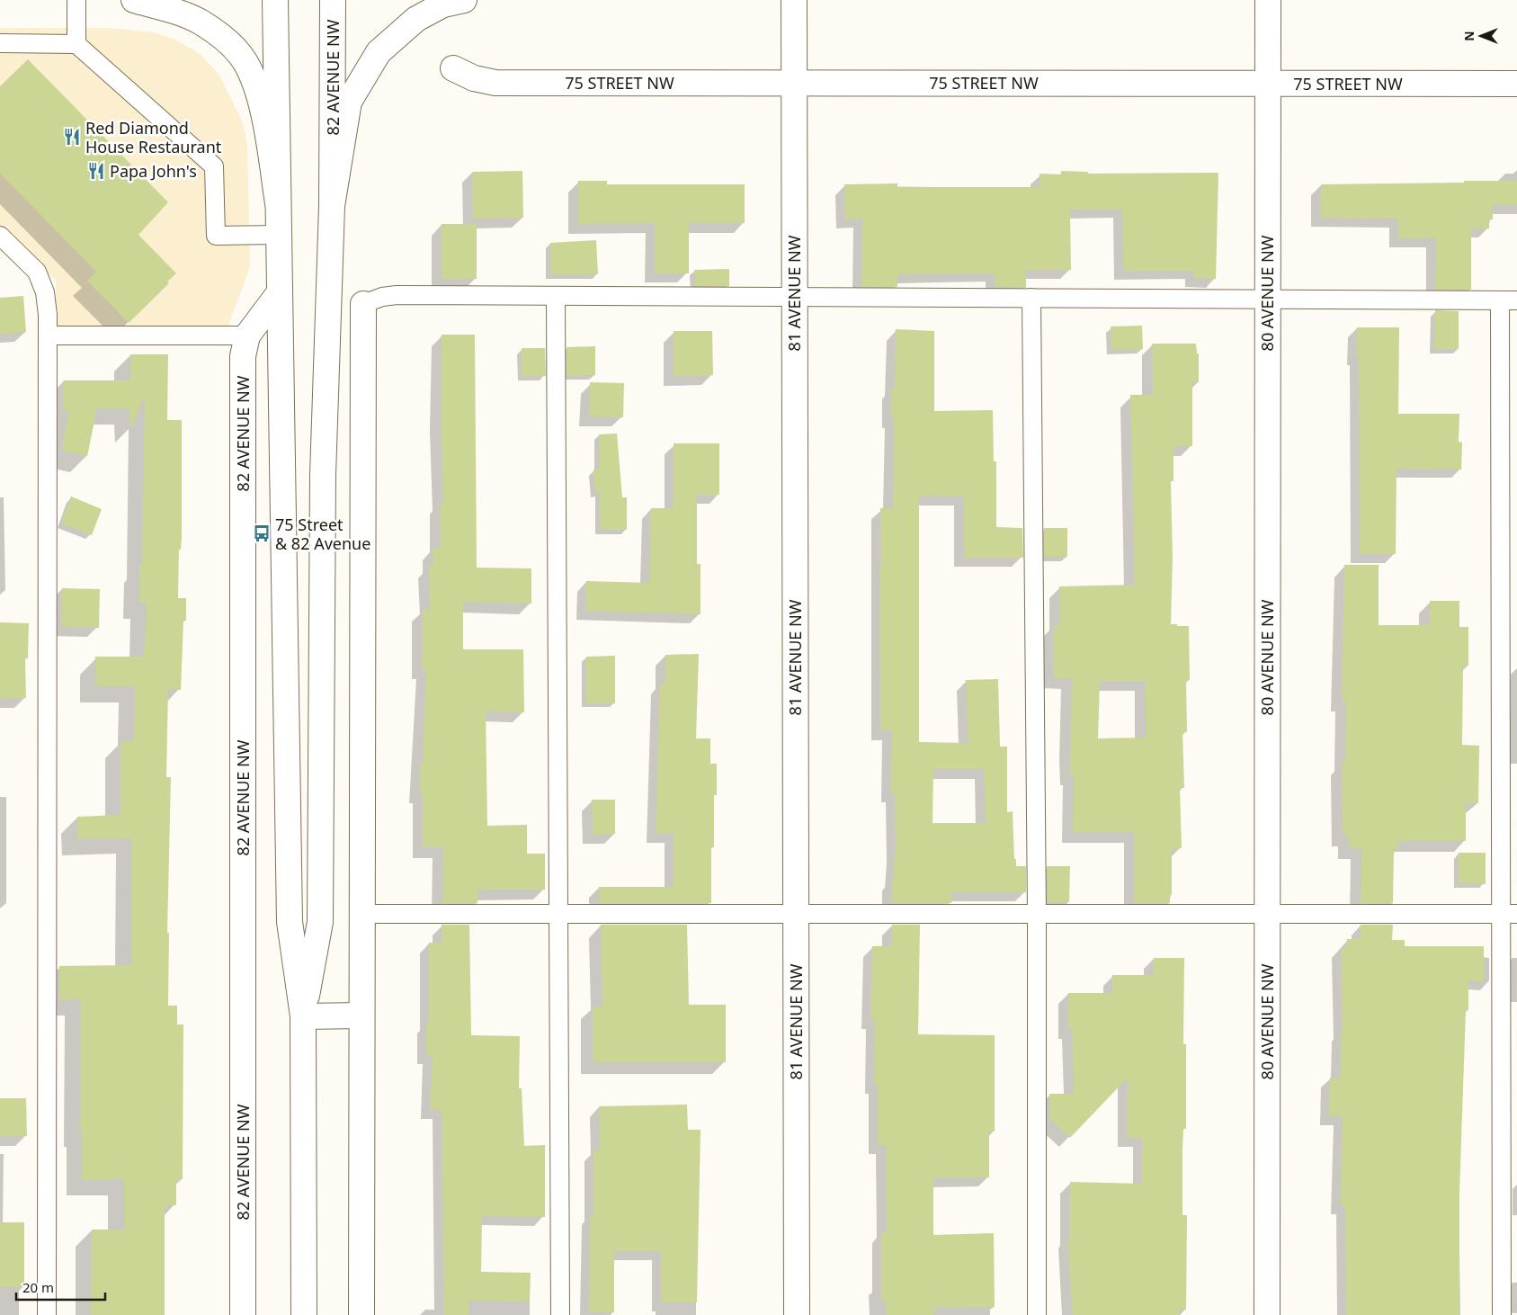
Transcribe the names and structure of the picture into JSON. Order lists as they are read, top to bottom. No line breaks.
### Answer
{"streets":{"street":["82 AVENUE NW","75 STREET NW","81 AVENUE NW","80 AVENUE NW"]},"crossings":[["75 STREET NW","81 AVENUE NW"],["75 STREET NW","80 AVENUE NW"]],"places":{"restaurant":["Red Diamond House Restaurant","Papa John's"],"bus stop":["75 Street & 82 Avenue"]},"scale_bar":"20 m","north":"left"}
